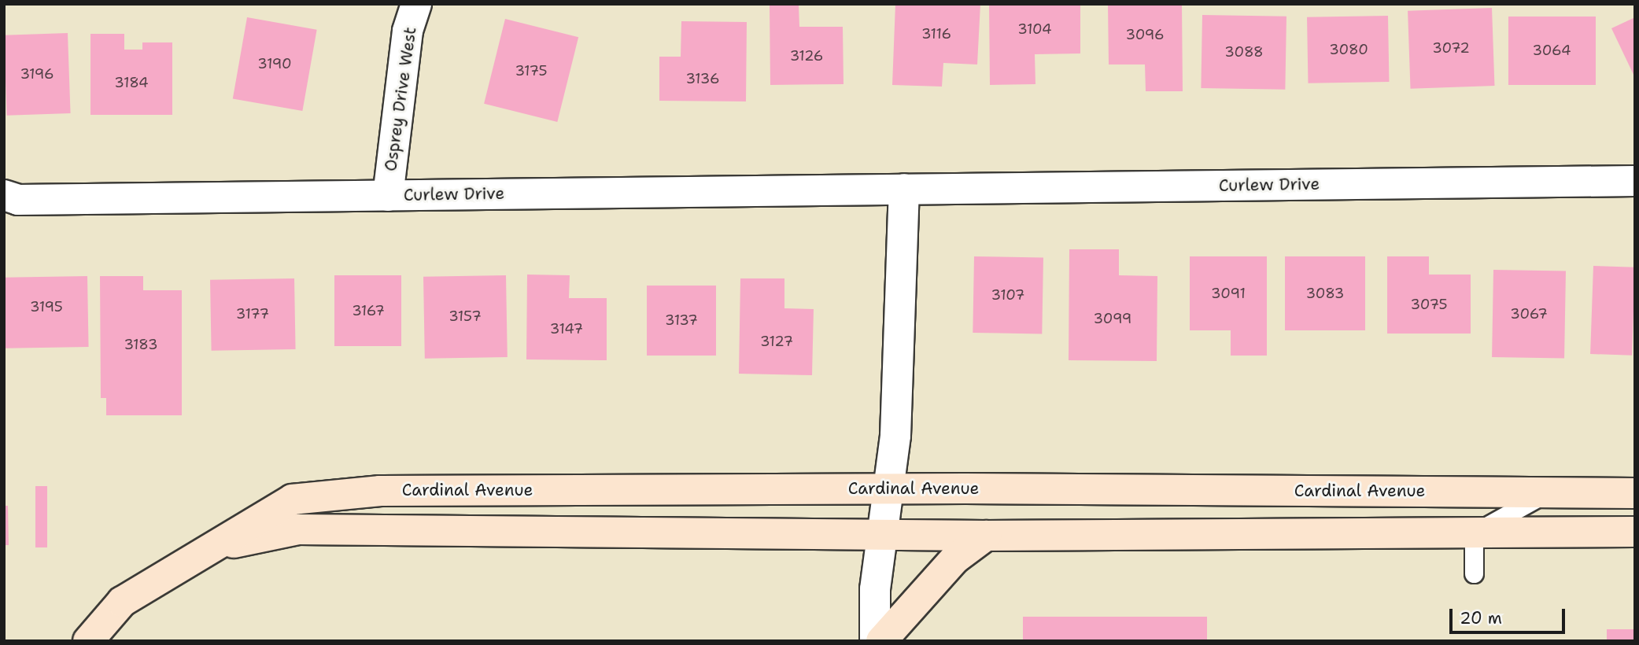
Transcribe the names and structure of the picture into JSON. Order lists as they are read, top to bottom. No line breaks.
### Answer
{"streets":{"street":["Osprey Drive West","Curlew Drive","Cardinal Avenue"]},"crossings":[["Osprey Drive West","Curlew Drive"]],"house_numbers":["3104","3116","3096","3072","3080","3064","3088","3126","3190","3175","3196","3136","3184","3091","3083","3107","3075","3195","3167","3177","3067","3157","3099","3137","3147","3127","3183"],"scale_bar":"20 m"}
